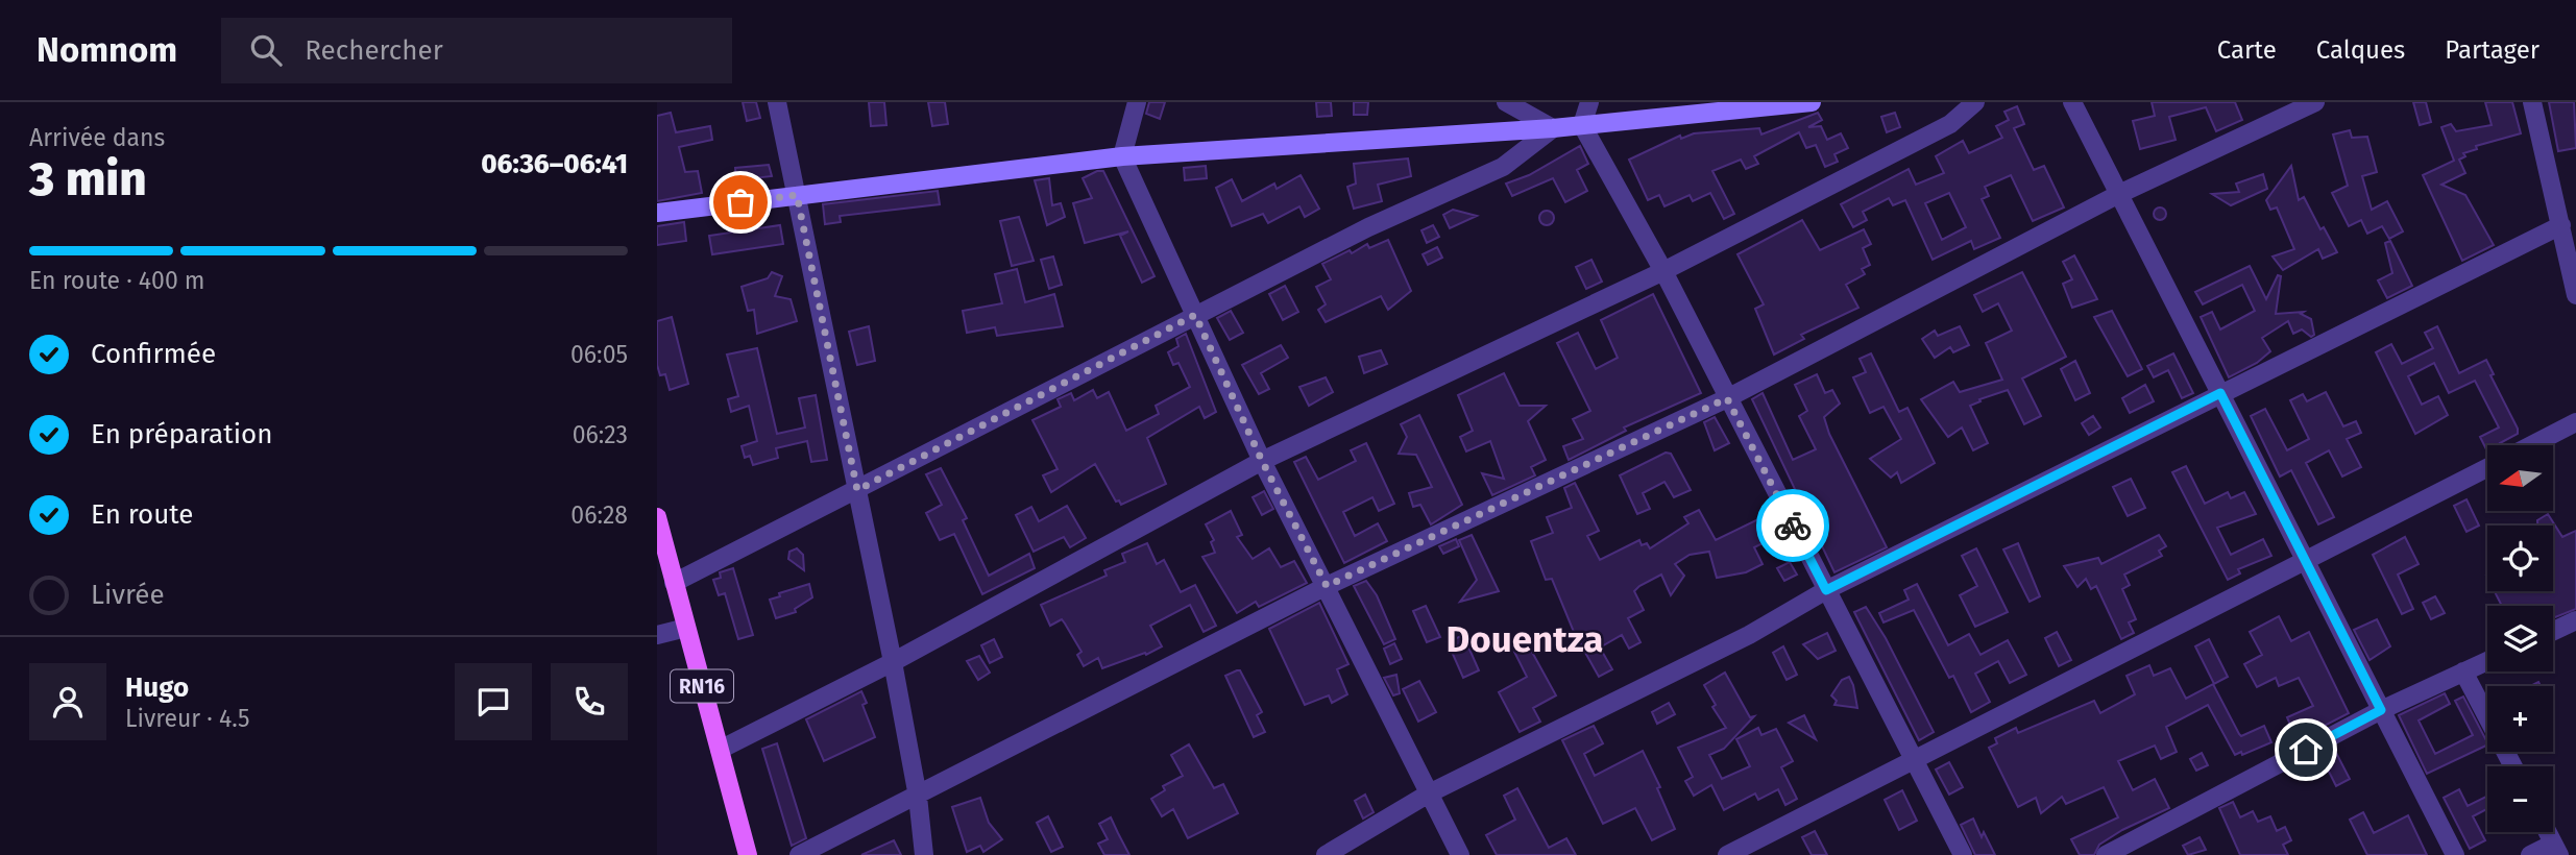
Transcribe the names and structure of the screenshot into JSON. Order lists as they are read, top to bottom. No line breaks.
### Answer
{"streets":{"main road":["RN16"]},"districts":["Douentza"],"north":"left","page":{"header":"Nomnom","search":"Rechercher","nav":["Carte","Calques","Partager"],"heading":["3 min","Arrivée dans","06:36–06:41"],"panel":["Hugo","Livreur · 4.5"],"bar":"En route · 400 m","list":[["Confirmée","06:05"],["En préparation","06:23"],["En route","06:28"],"Livrée"],"map_buttons":["+","−"]}}
